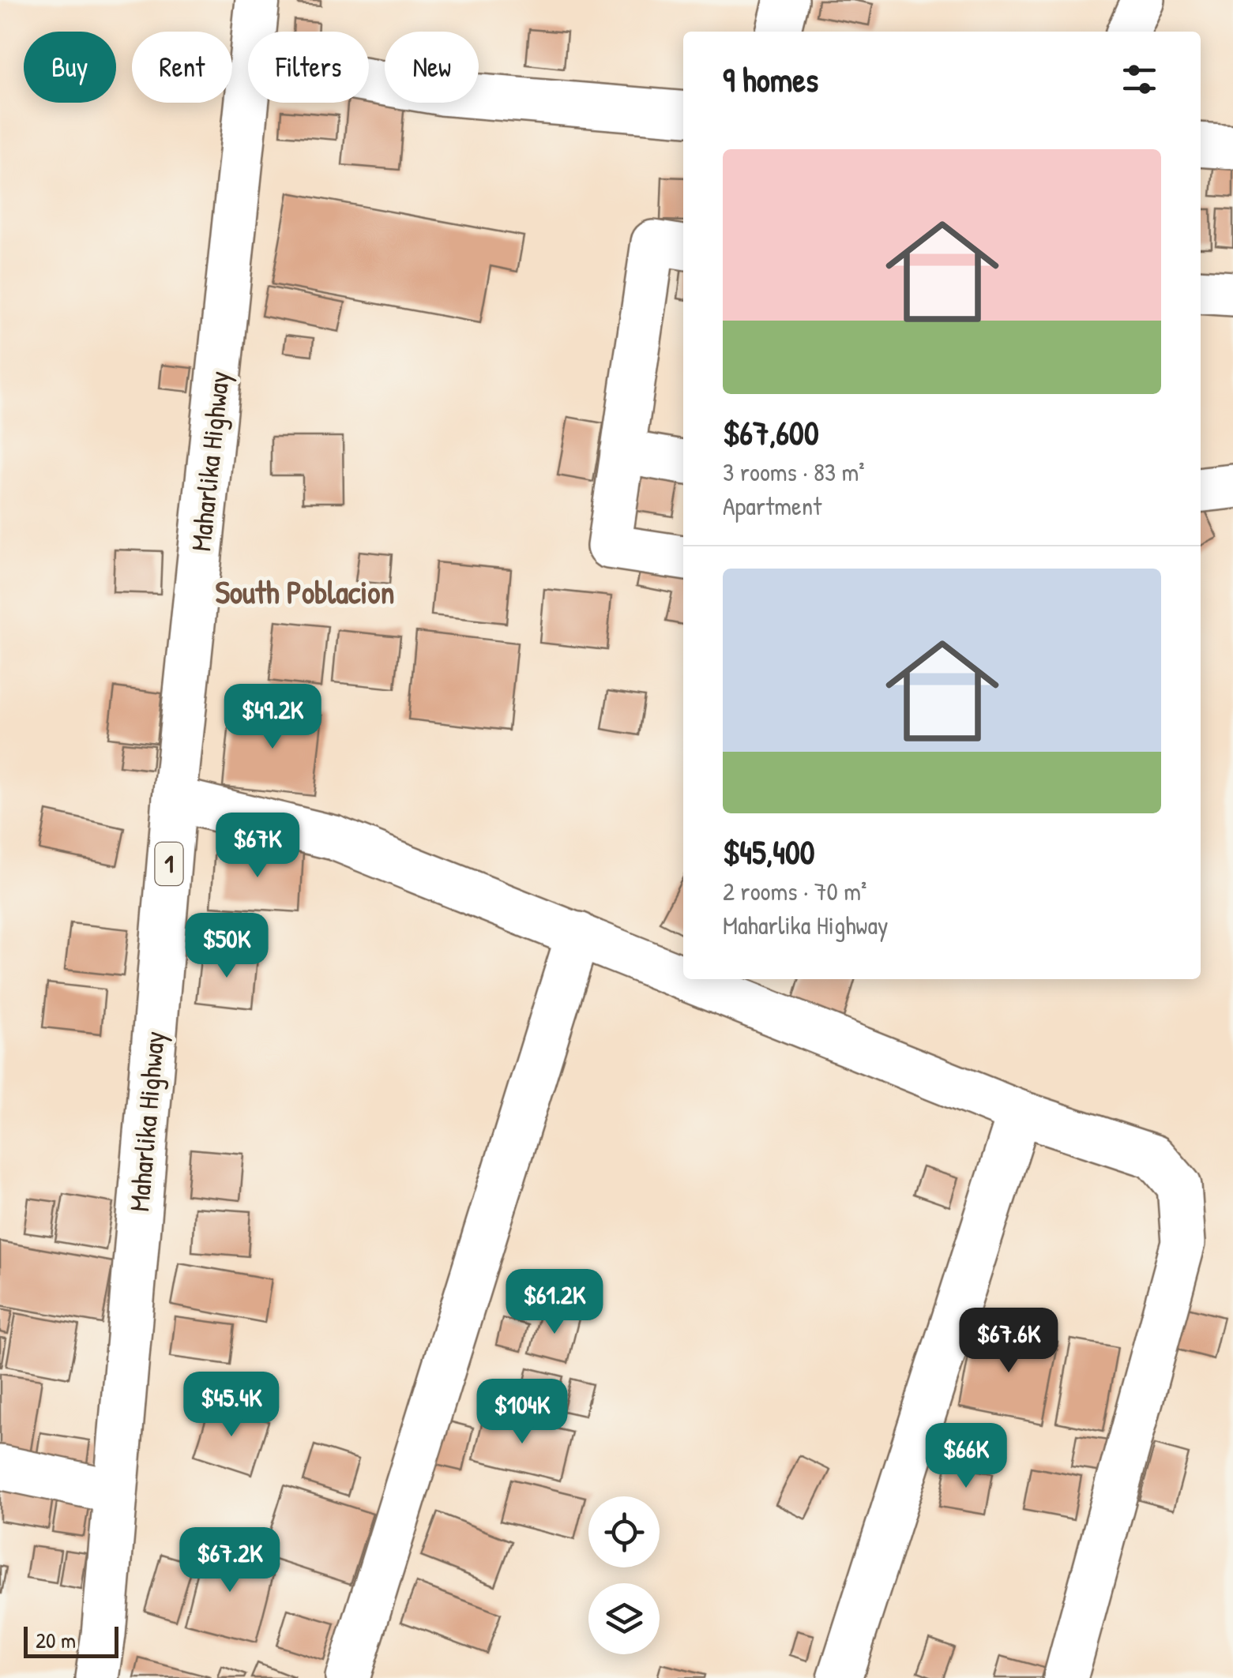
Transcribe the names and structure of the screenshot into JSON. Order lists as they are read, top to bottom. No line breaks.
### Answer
{"streets":{"main road":["Maharlika Highway","1"]},"districts":["South Poblacion"],"scale_bar":"20 m","page":{"chip":["Buy","Rent","Filters","New"],"heading":"9 homes","list":[{"name":"$67,600","note":"3 rooms · 83 m² · Apartment"},{"name":"$45,400","note":"2 rooms · 70 m² · Maharlika Highway"}],"price":["$49.2K","$67K","$50K","$61.2K","$67.6K","$45.4K","$104K","$66K","$67.2K"],"scale":"20 m"}}
